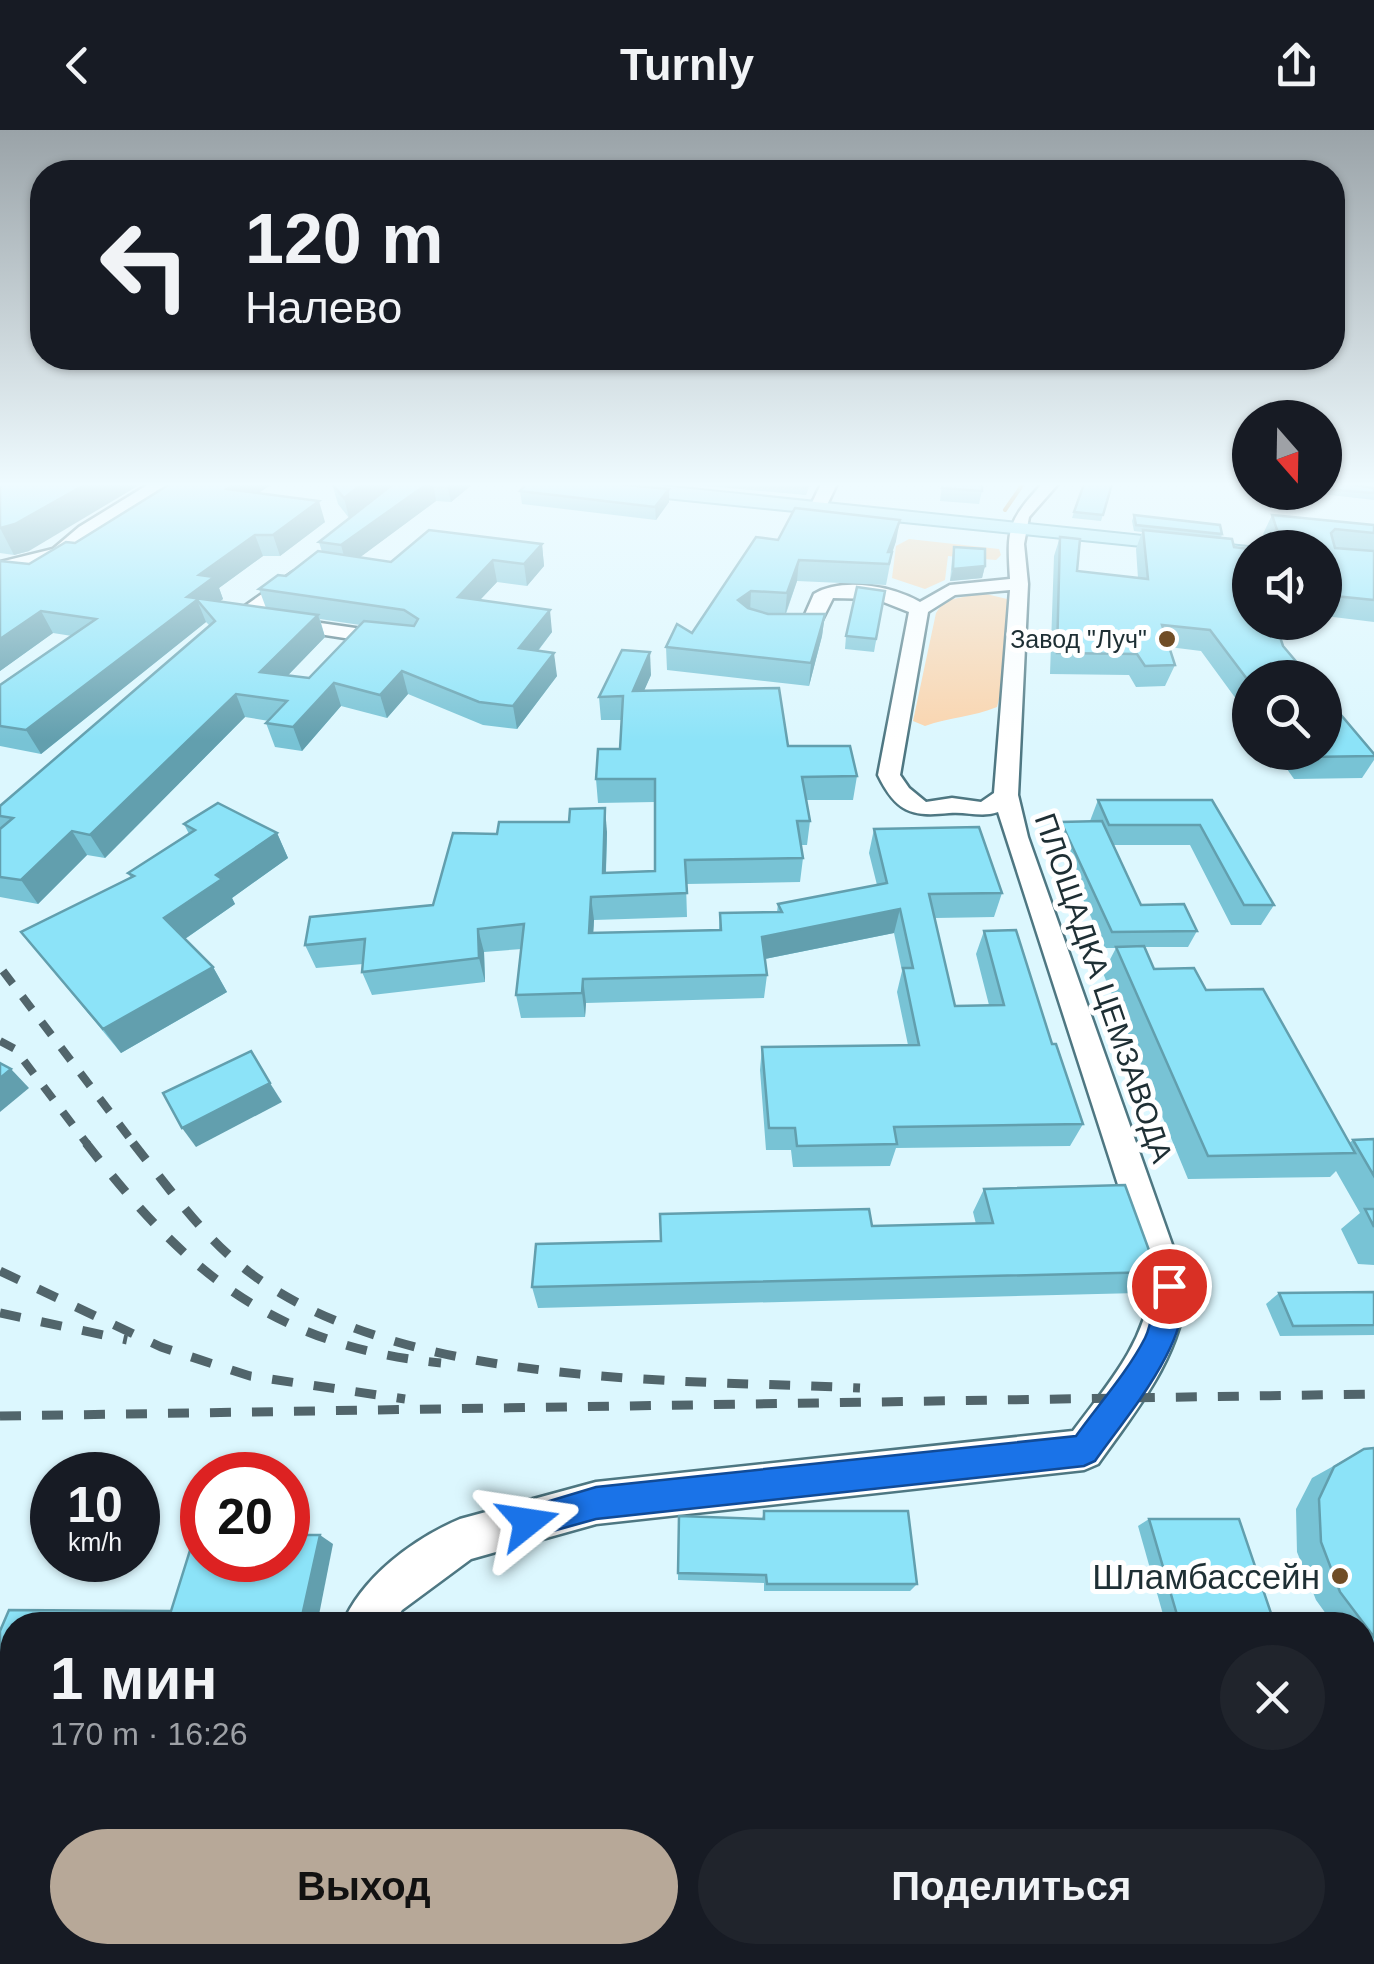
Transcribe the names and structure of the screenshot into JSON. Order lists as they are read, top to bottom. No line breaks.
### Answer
{"streets":{"street":["ПЛОЩАДКА ЦЕМЗАВОДА"]},"places":["Завод \"Луч\"","Шламбассейн"],"north":"bottom","page":{"header":"Turnly","turn":["120 m","Налево"],"speed":"10 km/h","limit":"20","heading":["1 мин","170 m · 16:26"],"buttons":["Выход","Поделиться"]}}
